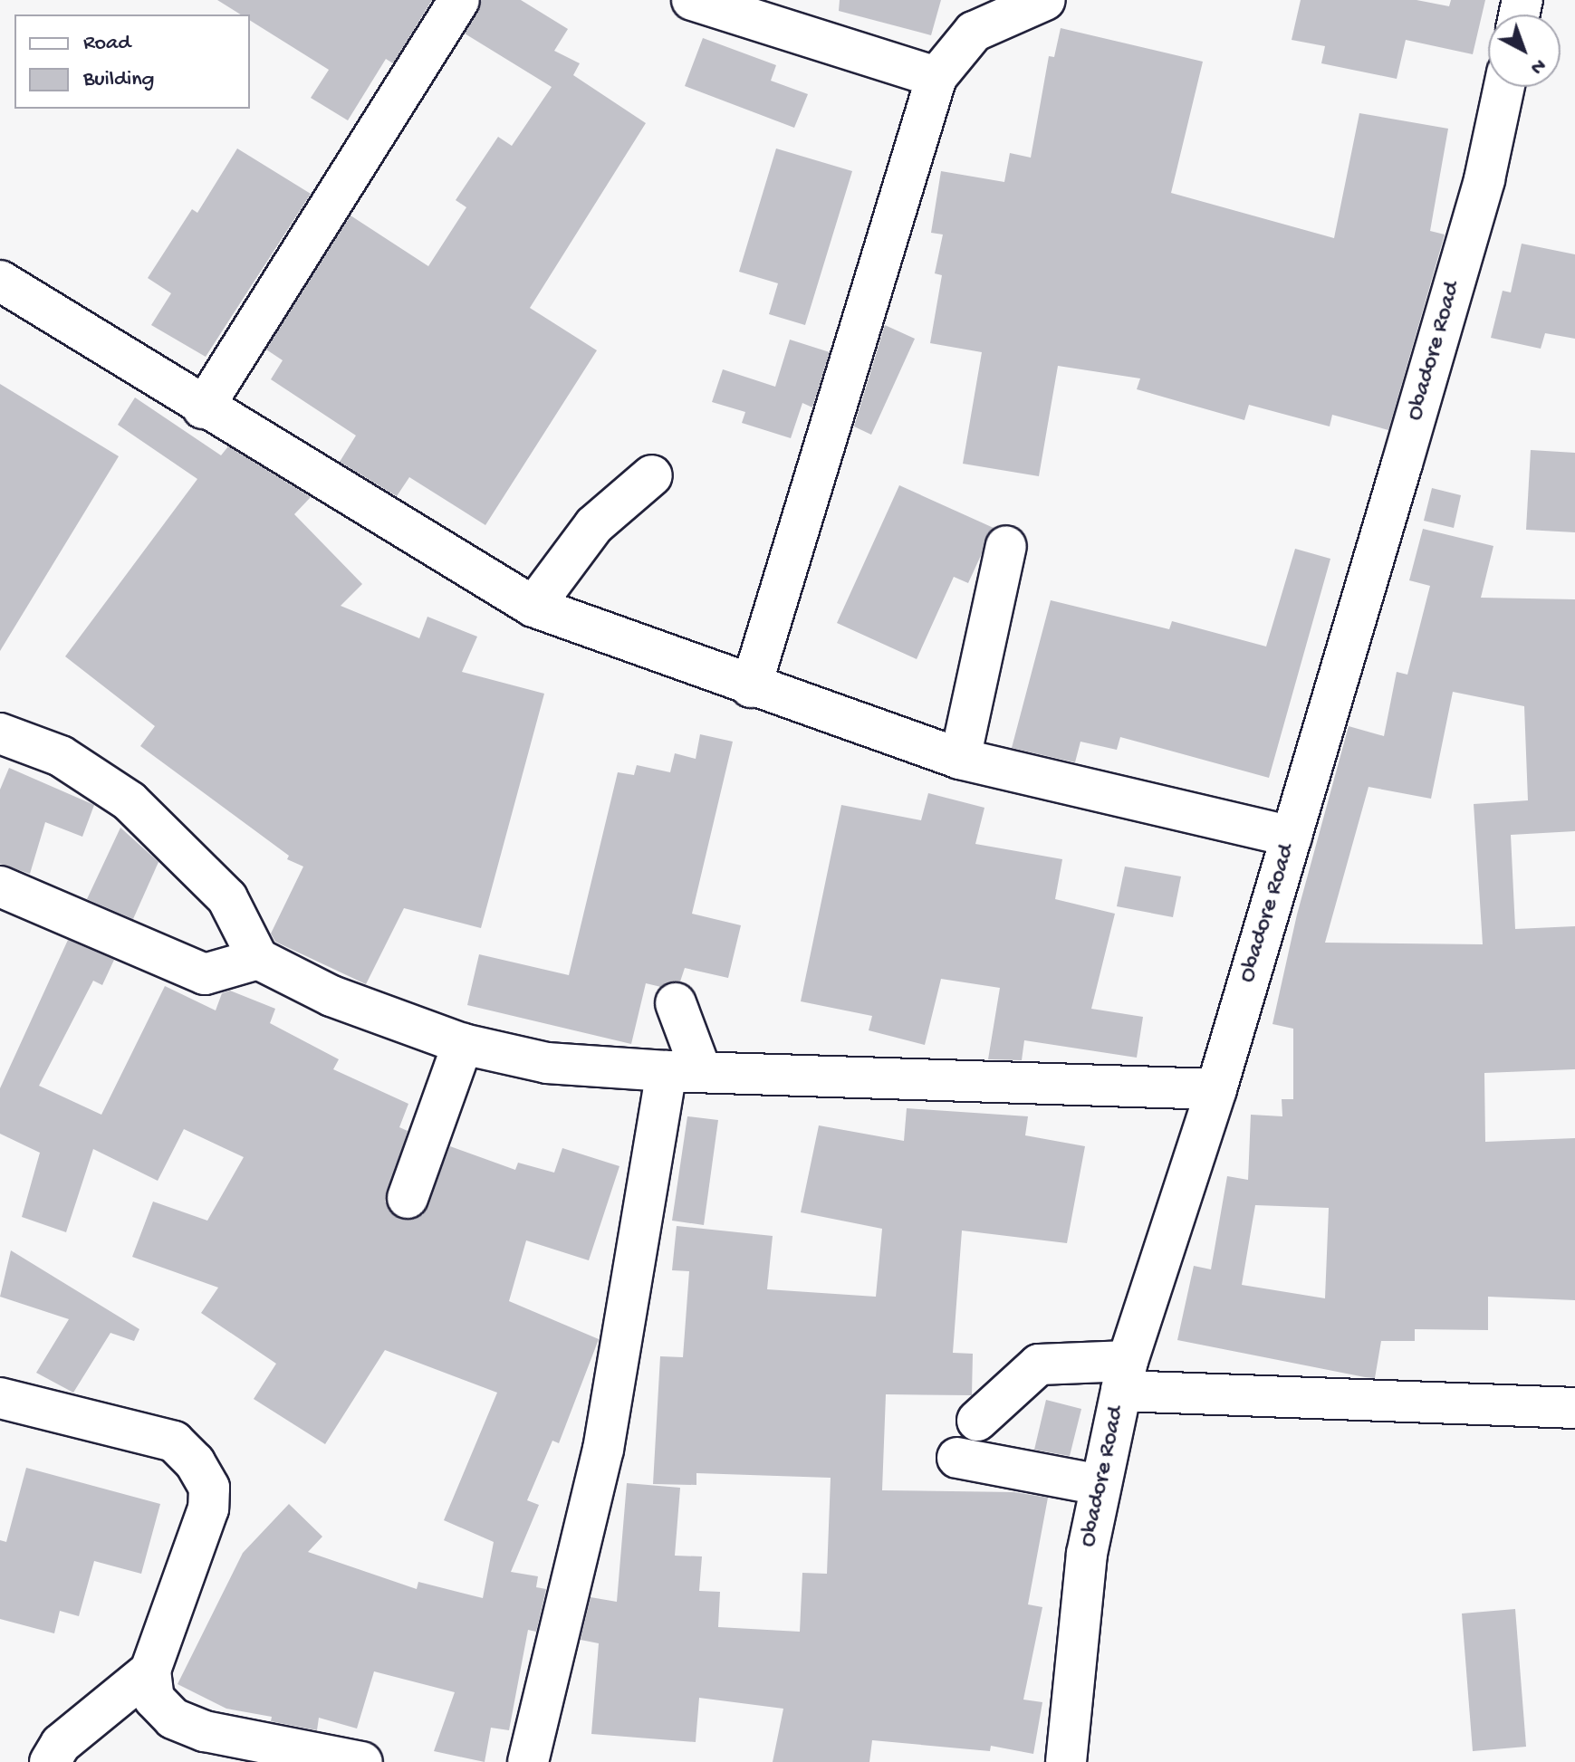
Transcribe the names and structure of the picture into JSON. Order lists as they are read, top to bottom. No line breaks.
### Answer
{"streets":{"street":["Obadore Road"]},"legend":["Road","Building"],"north":"bottom right"}
